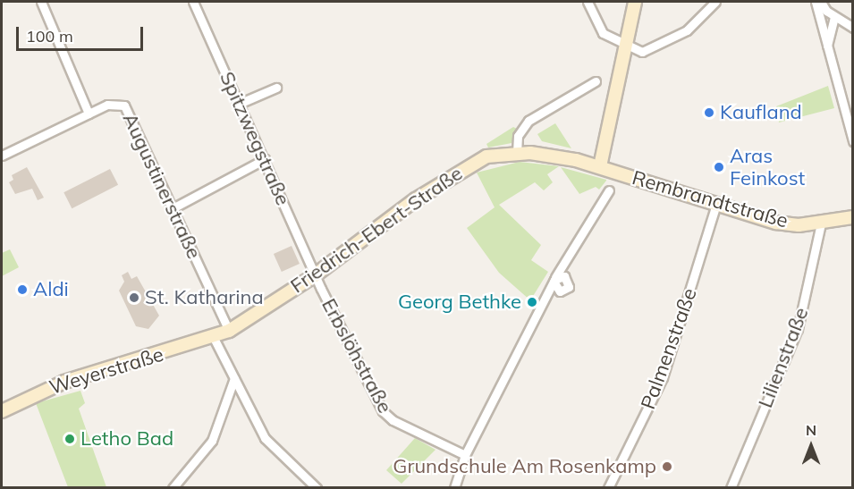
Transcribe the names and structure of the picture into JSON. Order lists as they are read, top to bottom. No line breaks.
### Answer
{"streets":{"main road":["Rembrandtstraße","Friedrich-Ebert-Straße","Weyerstraße"],"street":["Spitzwegstraße","Augustinerstraße","Palmenstraße","Erbslöhstraße","Lilienstraße"]},"crossings":[["Spitzwegstraße","Friedrich-Ebert-Straße"],["Spitzwegstraße","Erbslöhstraße"],["Augustinerstraße","Friedrich-Ebert-Straße"],["Rembrandtstraße","Friedrich-Ebert-Straße"],["Rembrandtstraße","Palmenstraße"],["Rembrandtstraße","Lilienstraße"],["Friedrich-Ebert-Straße","Erbslöhstraße"],["Friedrich-Ebert-Straße","Weyerstraße"]],"places":["Kaufland","Aras Feinkost","Aldi","St. Katharina","Georg Bethke","Letho Bad","Grundschule Am Rosenkamp"],"scale_bar":"100 m","north":"top"}
